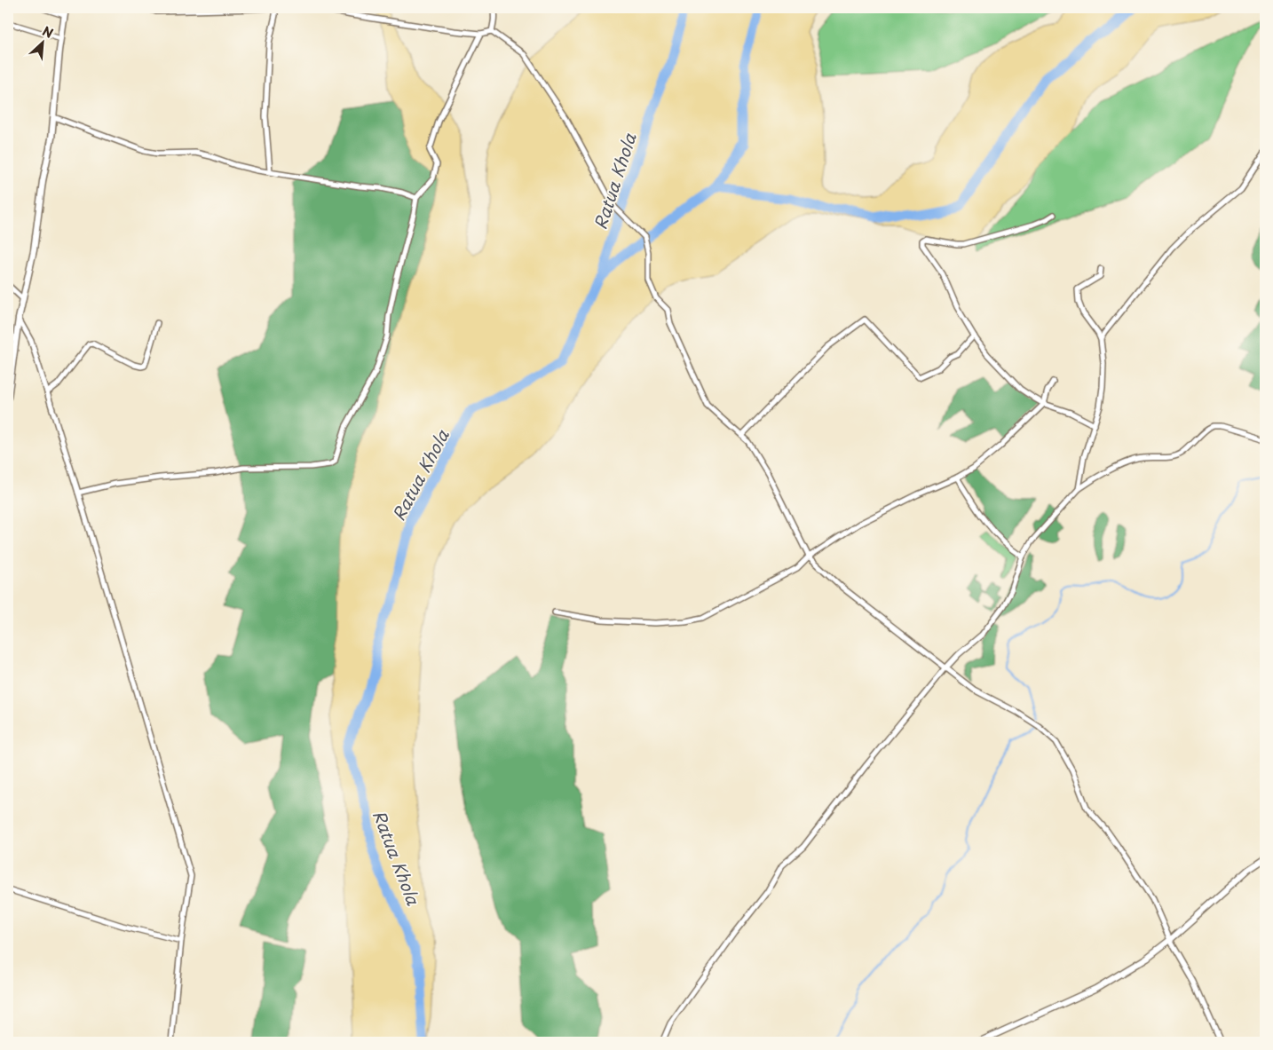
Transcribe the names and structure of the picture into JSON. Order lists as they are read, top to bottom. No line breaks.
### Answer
{"water":["Ratua Khola"],"north":"top right"}
